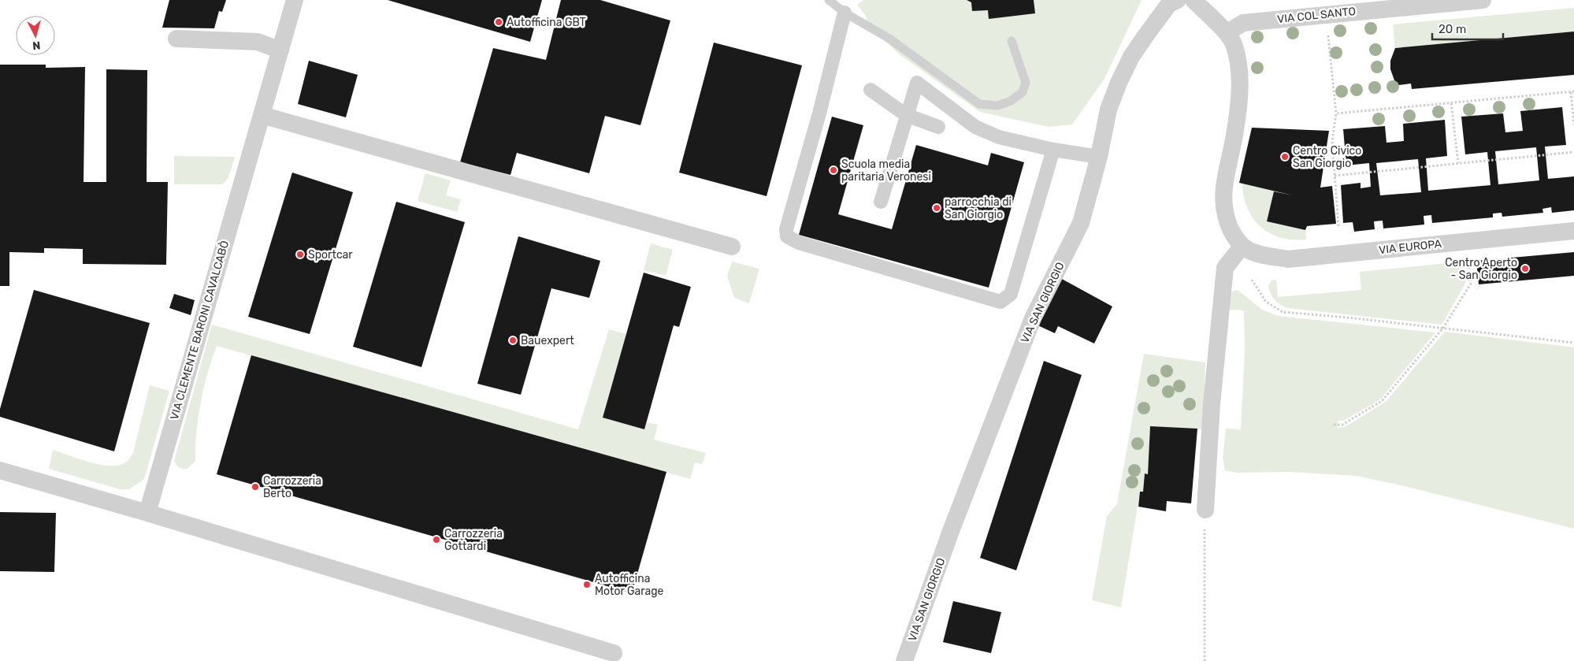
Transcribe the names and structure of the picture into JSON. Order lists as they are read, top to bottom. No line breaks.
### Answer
{"streets":{"street":["VIA COL SANTO","VIA EUROPA","VIA SAN GIORGIO","VIA CLEMENTE BARONI CAVALCABÒ"]},"places":["Autofficina GBT","Centro Civico San Giorgio","Scuola media paritaria Veronesi","parrocchia di San Giorgio","Sportcar","Centro Aperto - San Giorgio","Bauexpert","Carrozzeria Berto","Carrozzeria Gottardi","Autofficina Motor Garage"],"scale_bar":"20 m","north":"bottom"}
